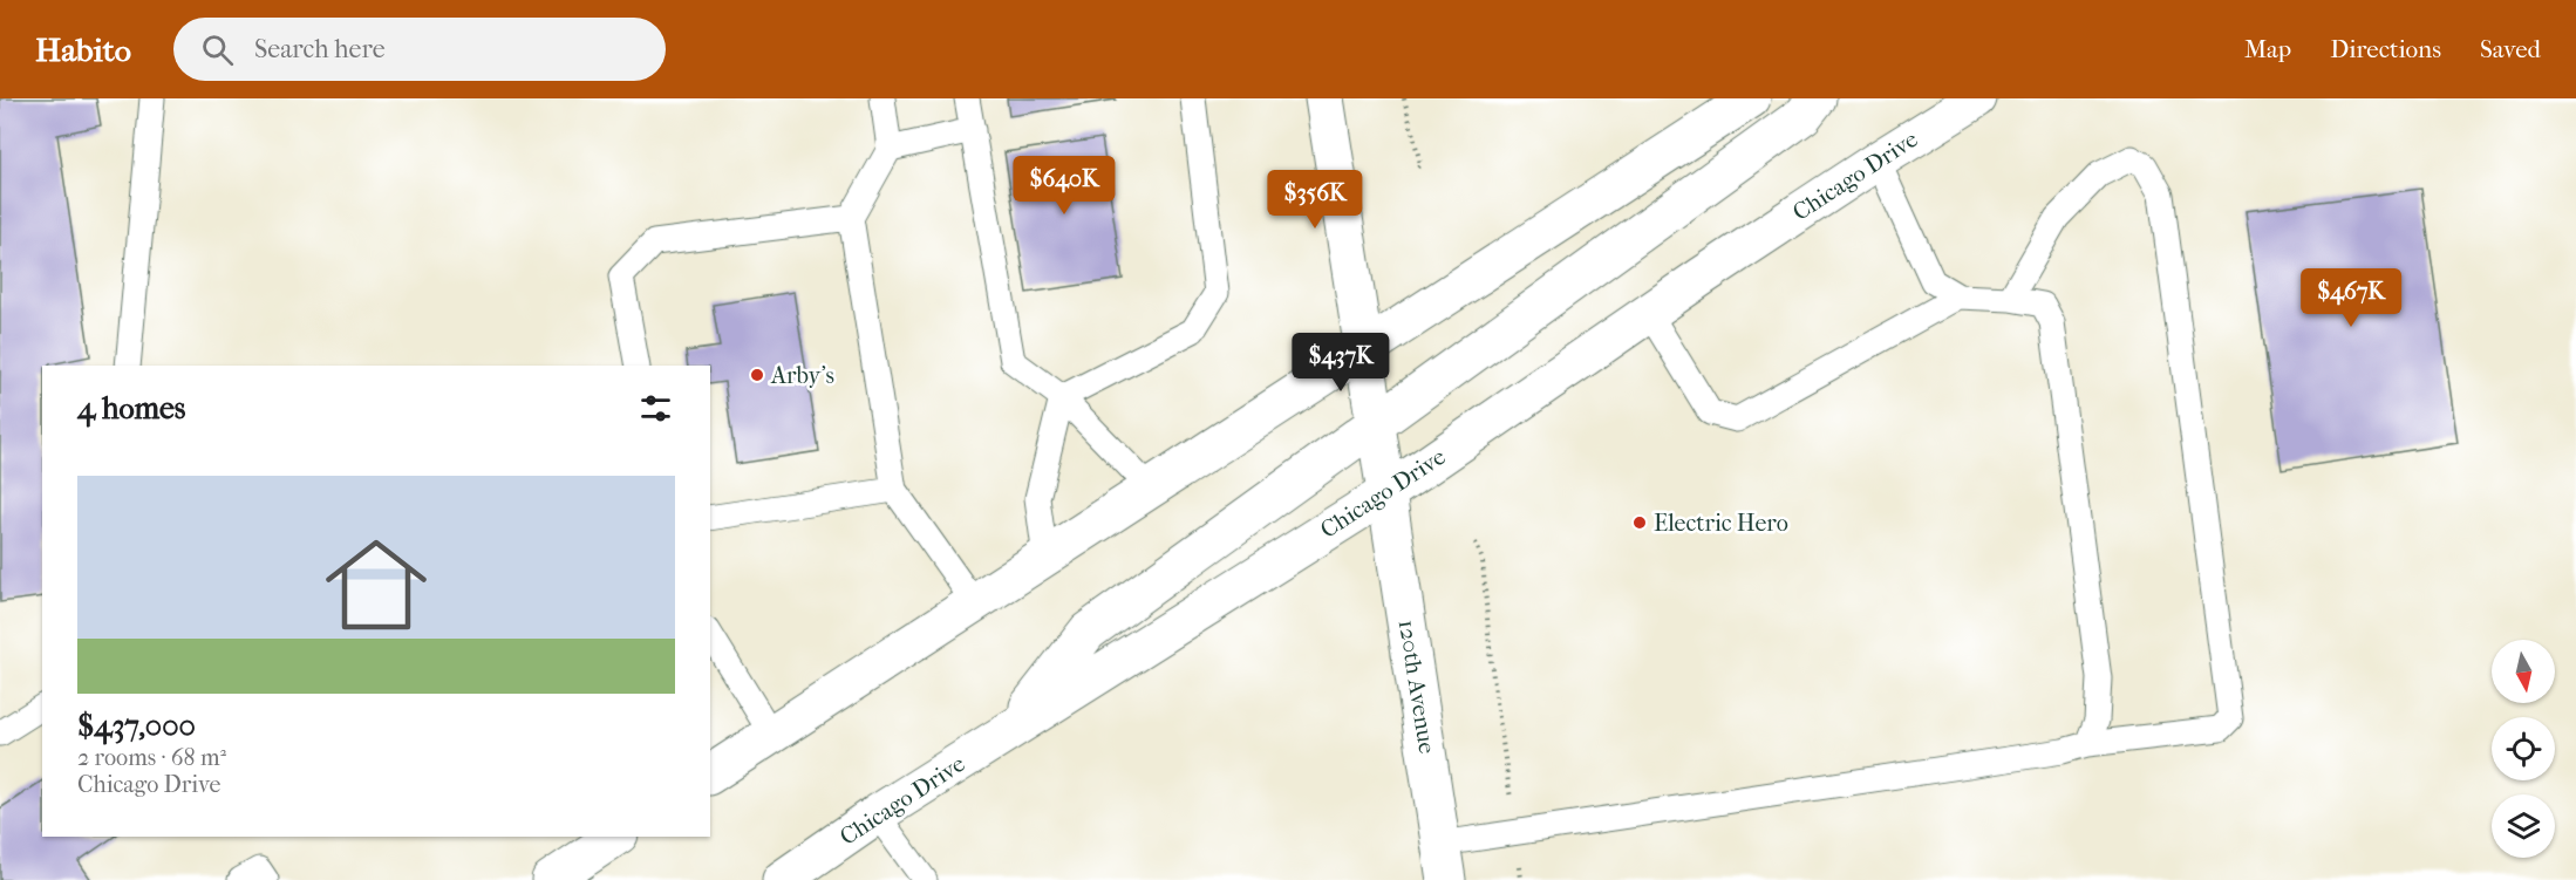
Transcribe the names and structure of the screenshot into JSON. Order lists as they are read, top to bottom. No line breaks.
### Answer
{"streets":{"main road":["Chicago Drive","120th Avenue"]},"crossings":[["Chicago Drive","120th Avenue"]],"places":["Arby's","Electric Hero"],"north":"bottom","page":{"header":"Habito","search":"Search here","nav":["Map","Directions","Saved"],"price":["$640K","$356K","$467K","$437K"],"heading":"4 homes","list":[{"name":"$437,000","note":"2 rooms · 68 m² · Chicago Drive"}]}}
